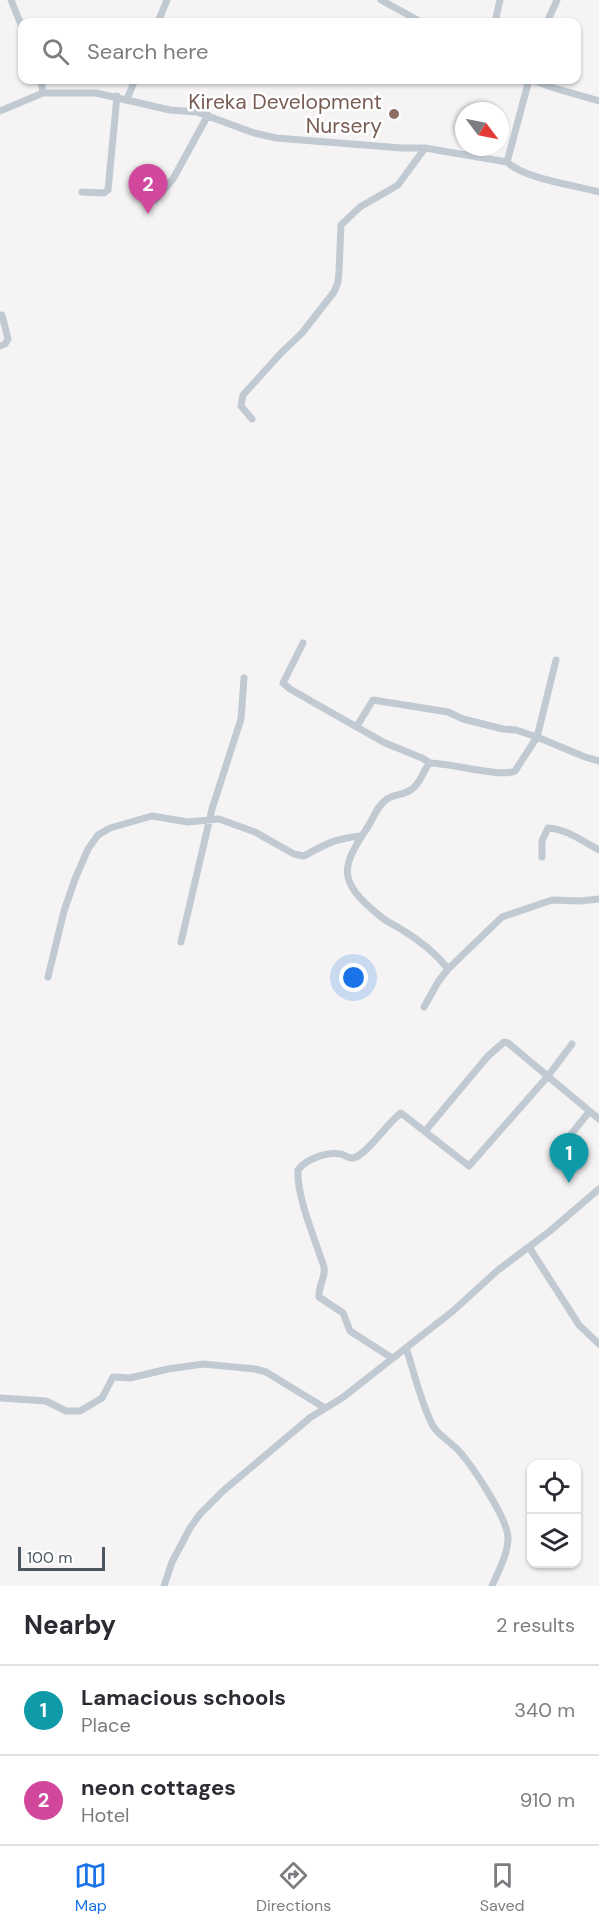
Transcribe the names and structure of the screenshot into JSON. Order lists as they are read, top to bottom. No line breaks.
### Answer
{"places":["Kireka Development Nursery"],"scale_bar":"100 m","north":"bottom right","page":{"search":"Search here","pins":["2","1"],"scale":"100 m","heading":["Nearby","2 results"],"list":[{"mark":"1","name":"Lamacious schools","note":"Place","value":"340 m"},{"mark":"2","name":"neon cottages","note":"Hotel","value":"910 m"}],"nav":["Map","Directions","Saved"]}}
